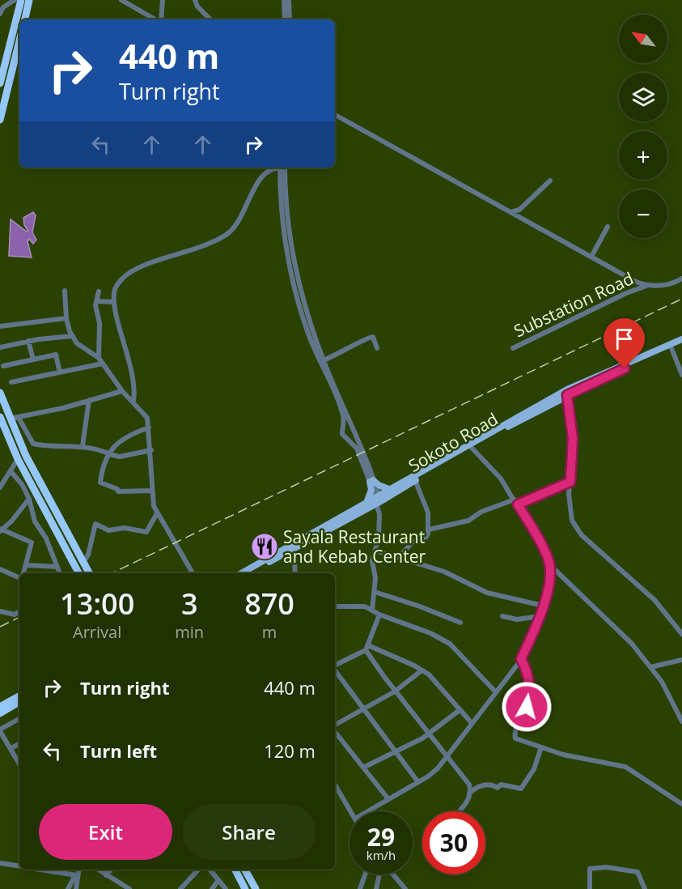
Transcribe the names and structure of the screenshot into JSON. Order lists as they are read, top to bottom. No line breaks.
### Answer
{"streets":{"main road":["Sokoto Road"],"street":["Substation Road"]},"places":{"restaurant":["Sayala Restaurant and Kebab Center"]},"north":"top left","page":{"map_buttons":["+","−"],"turn":["440 m","Turn right"],"eta":["13:00","Arrival","3","min","870","m"],"list":[{"name":"Turn right","value":"440 m"},{"name":"Turn left","value":"120 m"}],"buttons":["Exit","Share"],"speed":"29 km/h","limit":"30"}}
